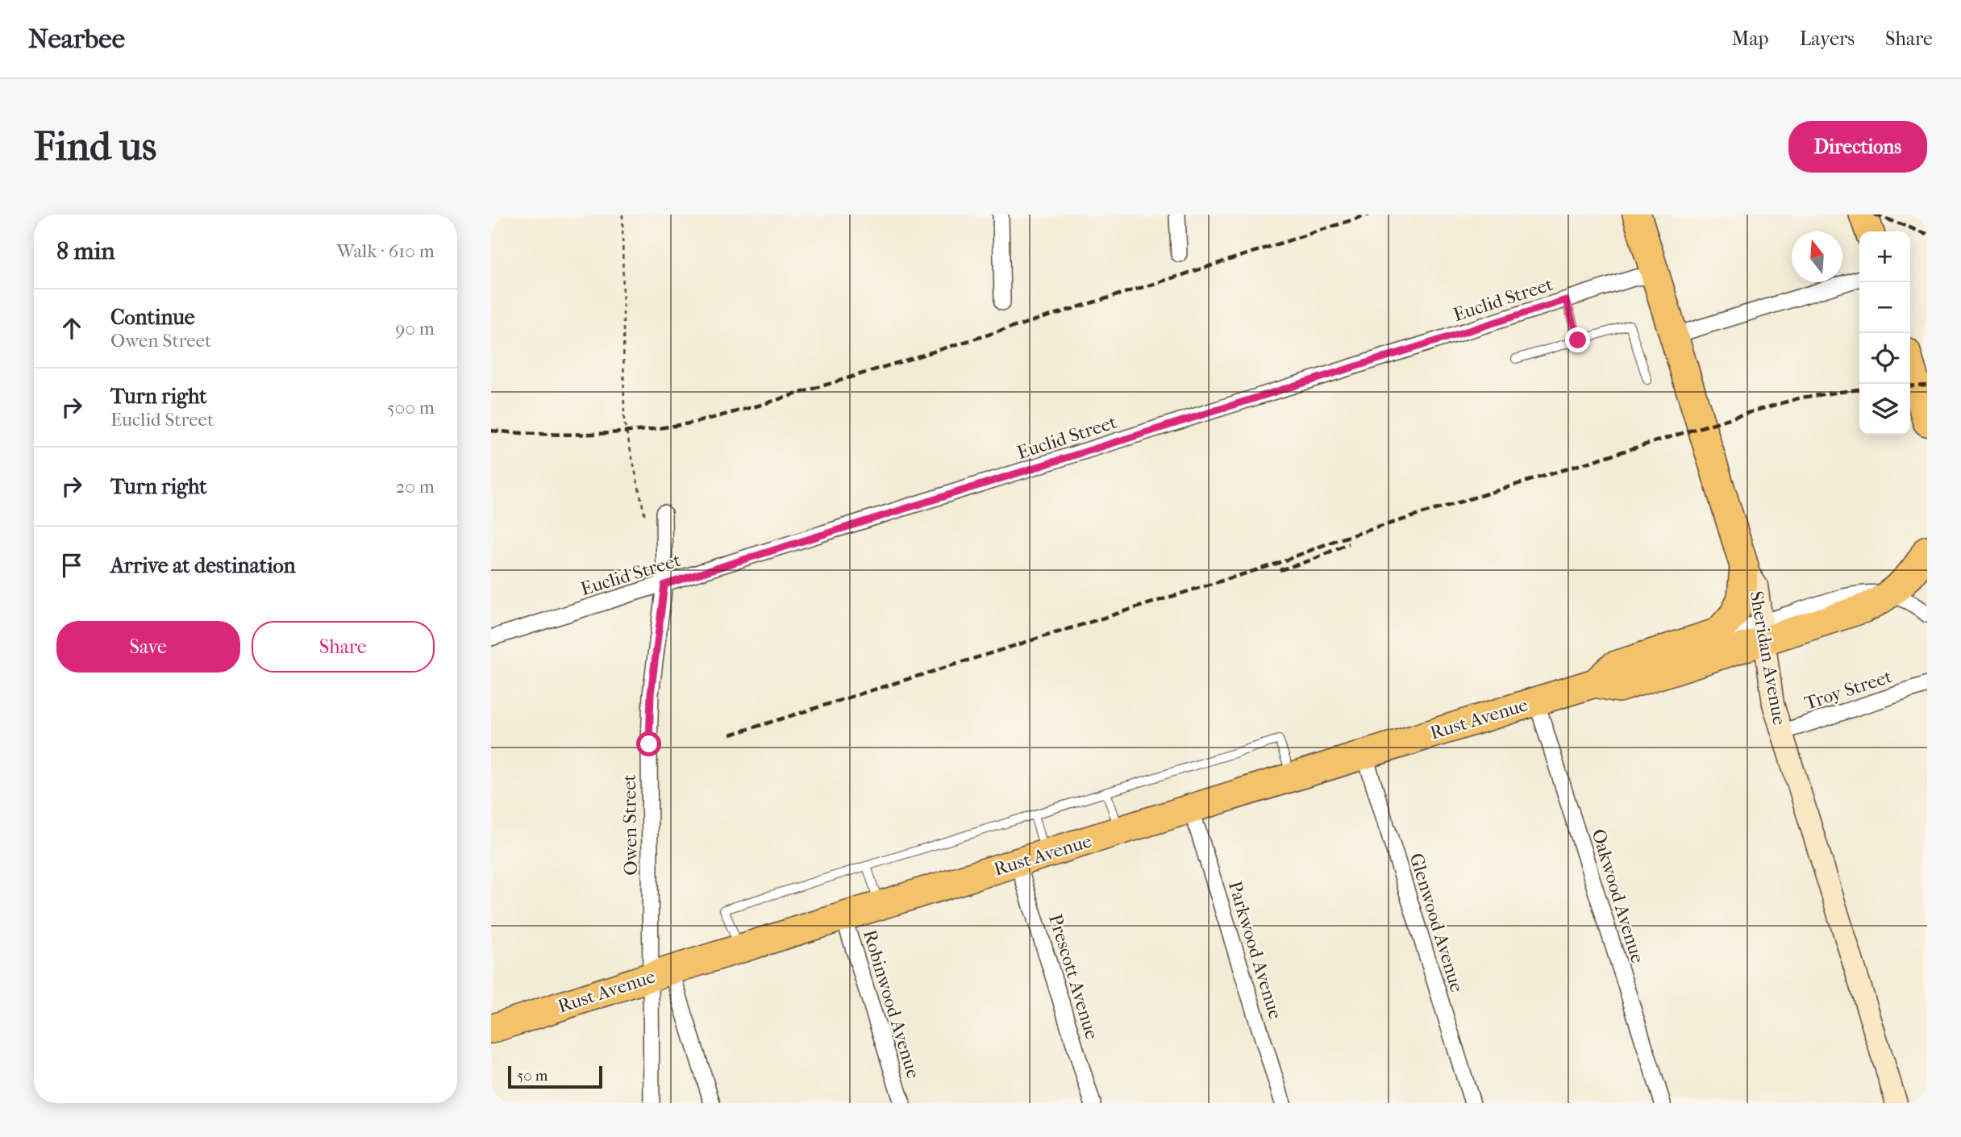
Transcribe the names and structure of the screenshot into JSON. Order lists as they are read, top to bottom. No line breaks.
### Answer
{"streets":{"highway":["Sheridan Avenue","Rust Avenue"],"street":["Euclid Street","Troy Street","Owen Street","Oakwood Avenue","Glenwood Avenue","Parkwood Avenue","Prescott Avenue","Robinwood Avenue"]},"crossings":[["Euclid Street","Sheridan Avenue"],["Euclid Street","Owen Street"],["Sheridan Avenue","Troy Street"],["Sheridan Avenue","Rust Avenue"],["Rust Avenue","Owen Street"],["Rust Avenue","Oakwood Avenue"],["Rust Avenue","Glenwood Avenue"],["Rust Avenue","Parkwood Avenue"],["Rust Avenue","Prescott Avenue"],["Rust Avenue","Robinwood Avenue"]],"scale_bar":"50 m","north":"top","page":{"header":"Nearbee","nav":["Map","Layers","Share"],"buttons":["Directions",["Save","Share"]],"title":"Find us","heading":["8 min","Walk · 610 m"],"map_buttons":["+","−"],"list":[["Continue","Owen Street","90 m"],["Turn right","Euclid Street","500 m"],["Turn right","20 m"],"Arrive at destination"],"scale":"50 m"}}
